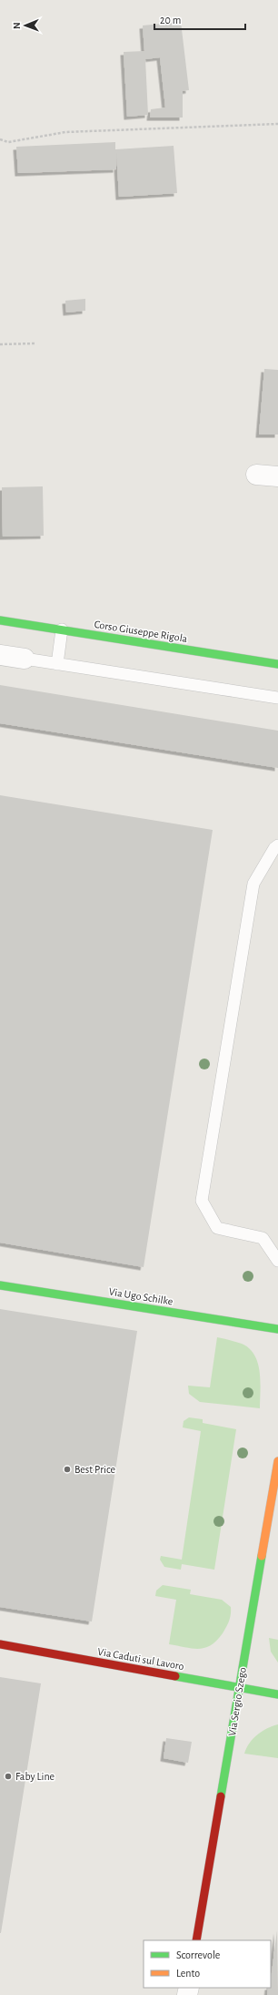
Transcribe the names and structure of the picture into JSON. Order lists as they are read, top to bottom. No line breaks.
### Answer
{"streets":{"street":["Corso Giuseppe Rigola","Via Ugo Schilke","Via Caduti sul Lavoro","Via Sergio Szego"]},"crossings":[["Via Caduti sul Lavoro","Via Sergio Szego"]],"places":["Best Price","Faby Line"],"legend":["Scorrevole","Lento"],"scale_bar":"20 m","north":"left"}
